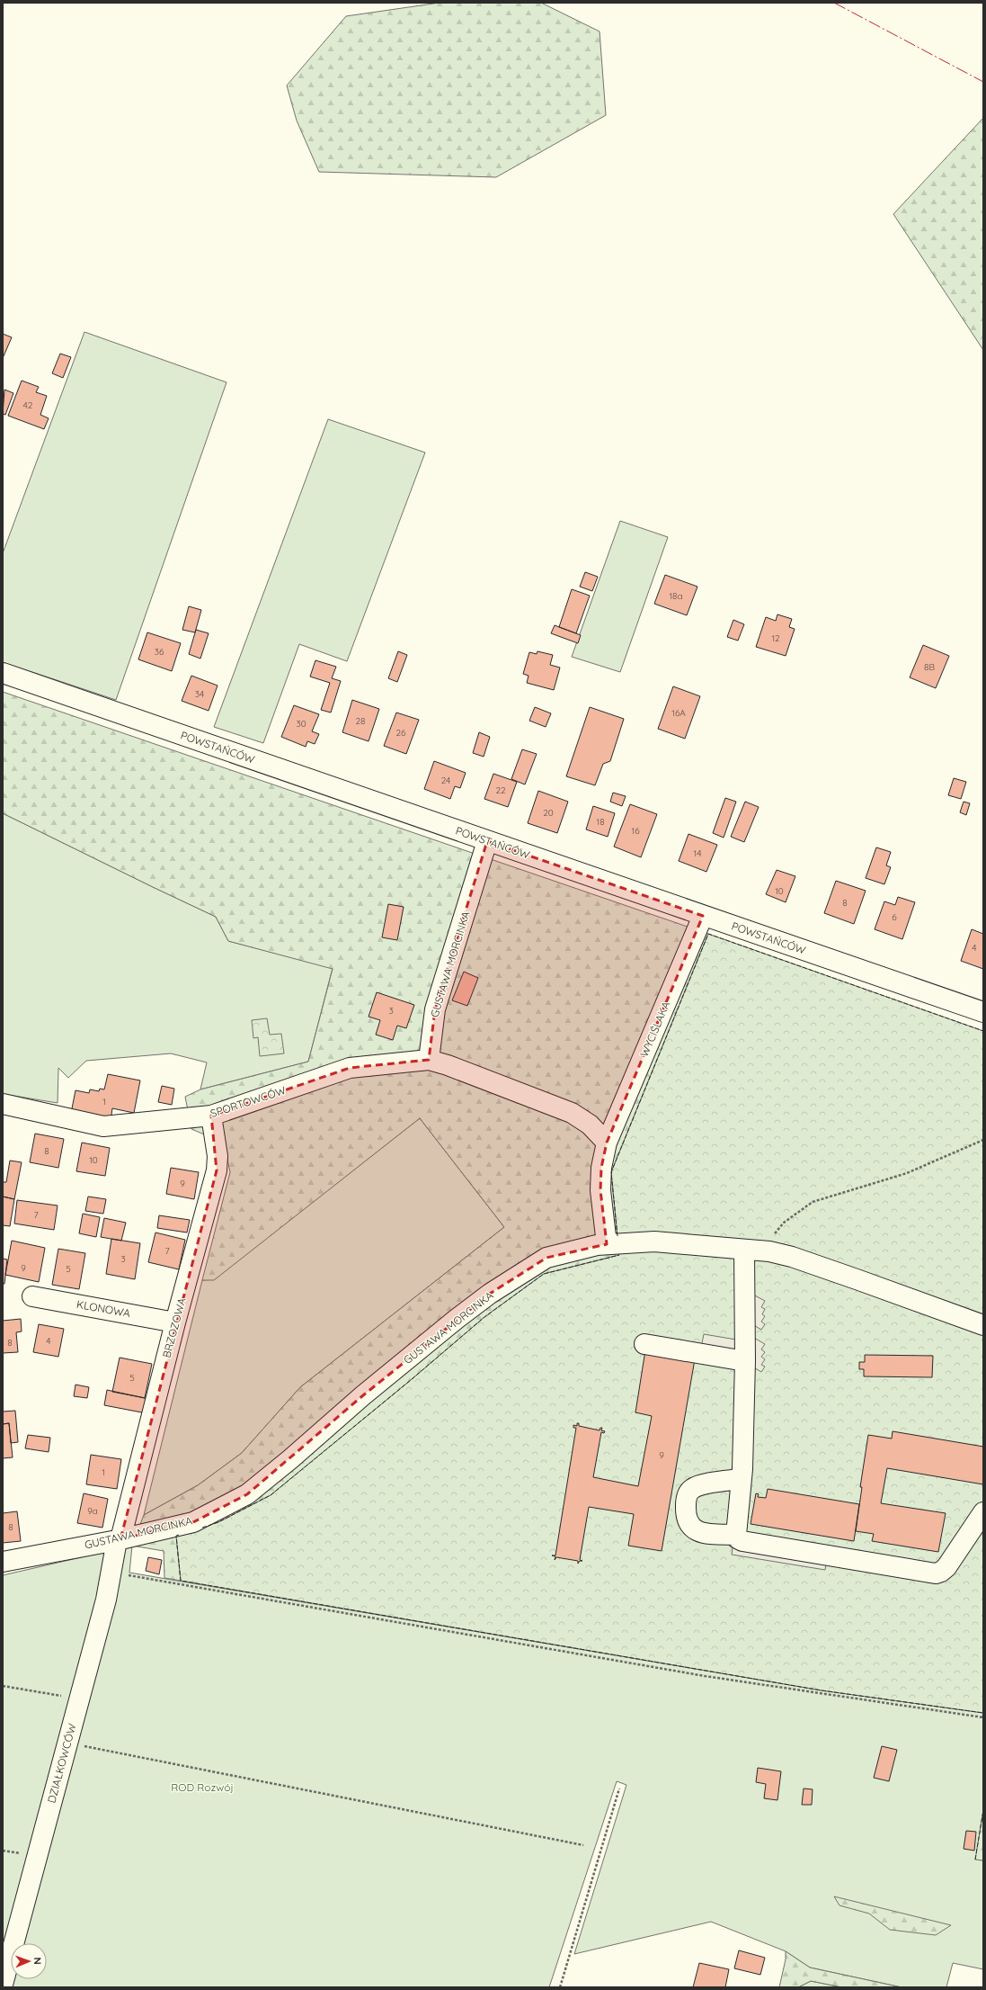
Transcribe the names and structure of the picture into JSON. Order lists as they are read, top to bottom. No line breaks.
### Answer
{"streets":{"street":["POWSTAŃCÓW","GUSTAWA MORCINKA","WYCIŚLAKA","SPORTOWCÓW","KLONOWA","BRZOZOWA","DZIAŁKOWCÓW"]},"crossings":[["POWSTAŃCÓW","GUSTAWA MORCINKA"],["POWSTAŃCÓW","WYCIŚLAKA"],["GUSTAWA MORCINKA","SPORTOWCÓW"],["GUSTAWA MORCINKA","BRZOZOWA"],["GUSTAWA MORCINKA","DZIAŁKOWCÓW"],["SPORTOWCÓW","BRZOZOWA"],["KLONOWA","BRZOZOWA"],["BRZOZOWA","DZIAŁKOWCÓW"]],"parks":["ROD Rozwój"],"house_numbers":["42","18a","12","36","8B","34","16A","28","30","26","24","22","20","18","16","14","10","8","6","4","3","1","8","10","9","7","7","3","9","5","4","8","5","9","1","9a","8"],"north":"right"}
